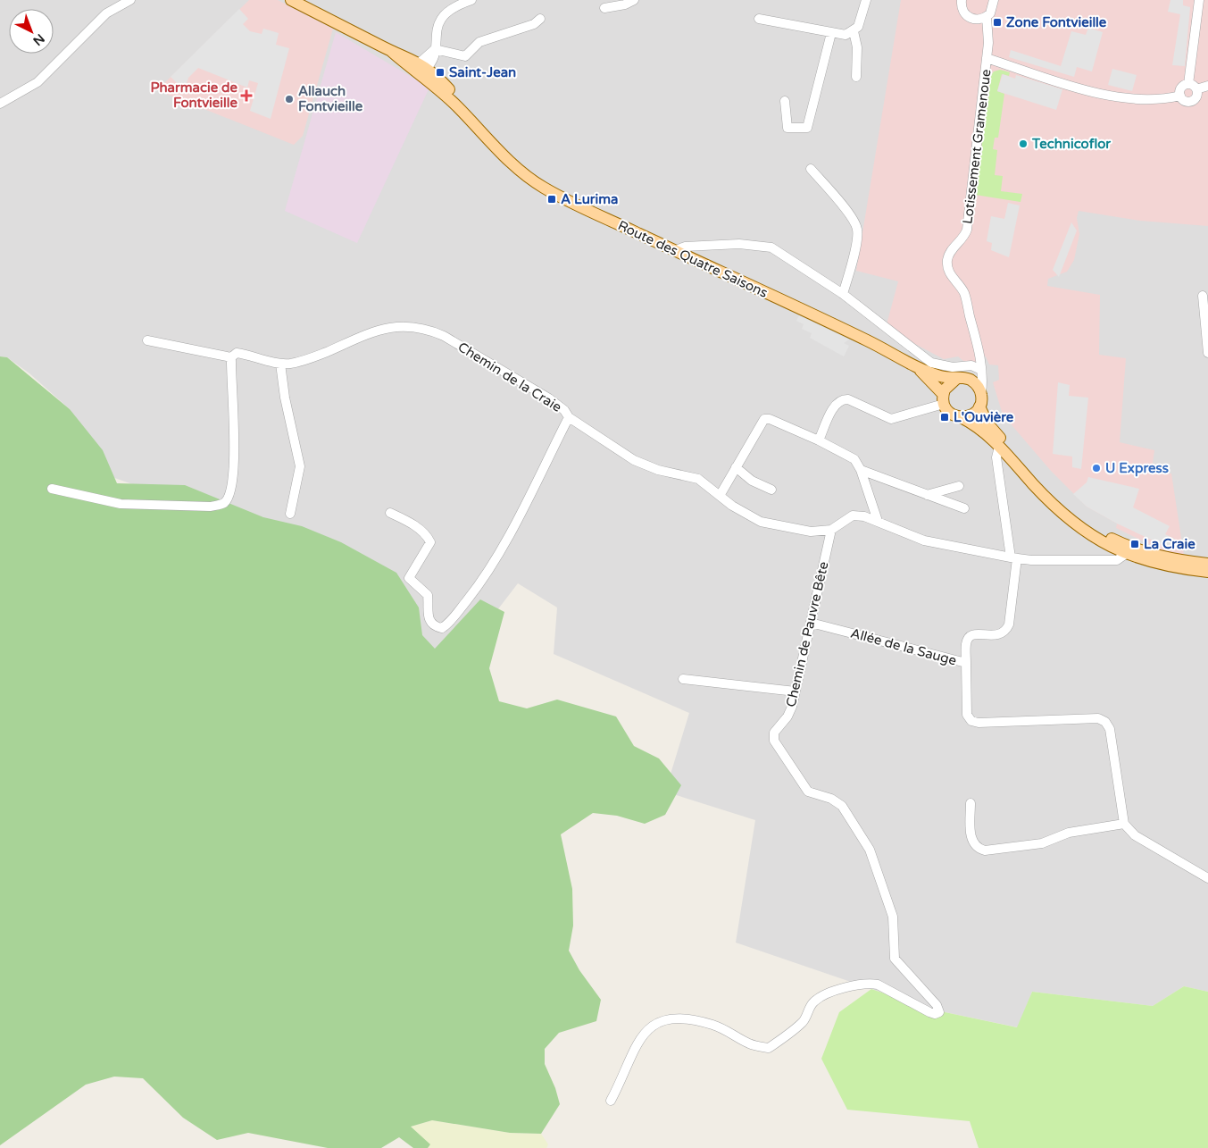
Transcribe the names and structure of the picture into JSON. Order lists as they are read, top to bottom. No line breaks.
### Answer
{"streets":{"main road":["Route des Quatre Saisons"],"street":["Lotissement Gramenoue","Chemin de la Craie","Chemin de Pauvre Bête","Allée de la Sauge"]},"crossings":[["Lotissement Gramenoue","Route des Quatre Saisons"],["Chemin de la Craie","Chemin de Pauvre Bête"],["Chemin de la Craie","Allée de la Sauge"],["Chemin de Pauvre Bête","Allée de la Sauge"]],"places":{"transit":["Zone Fontvieille","Saint-Jean","A Lurima","L'Ouvière","La Craie"],"health":["Pharmacie de Fontvieille"],"other":["Allauch Fontvieille","Technicoflor","U Express"]},"north":"bottom right"}
